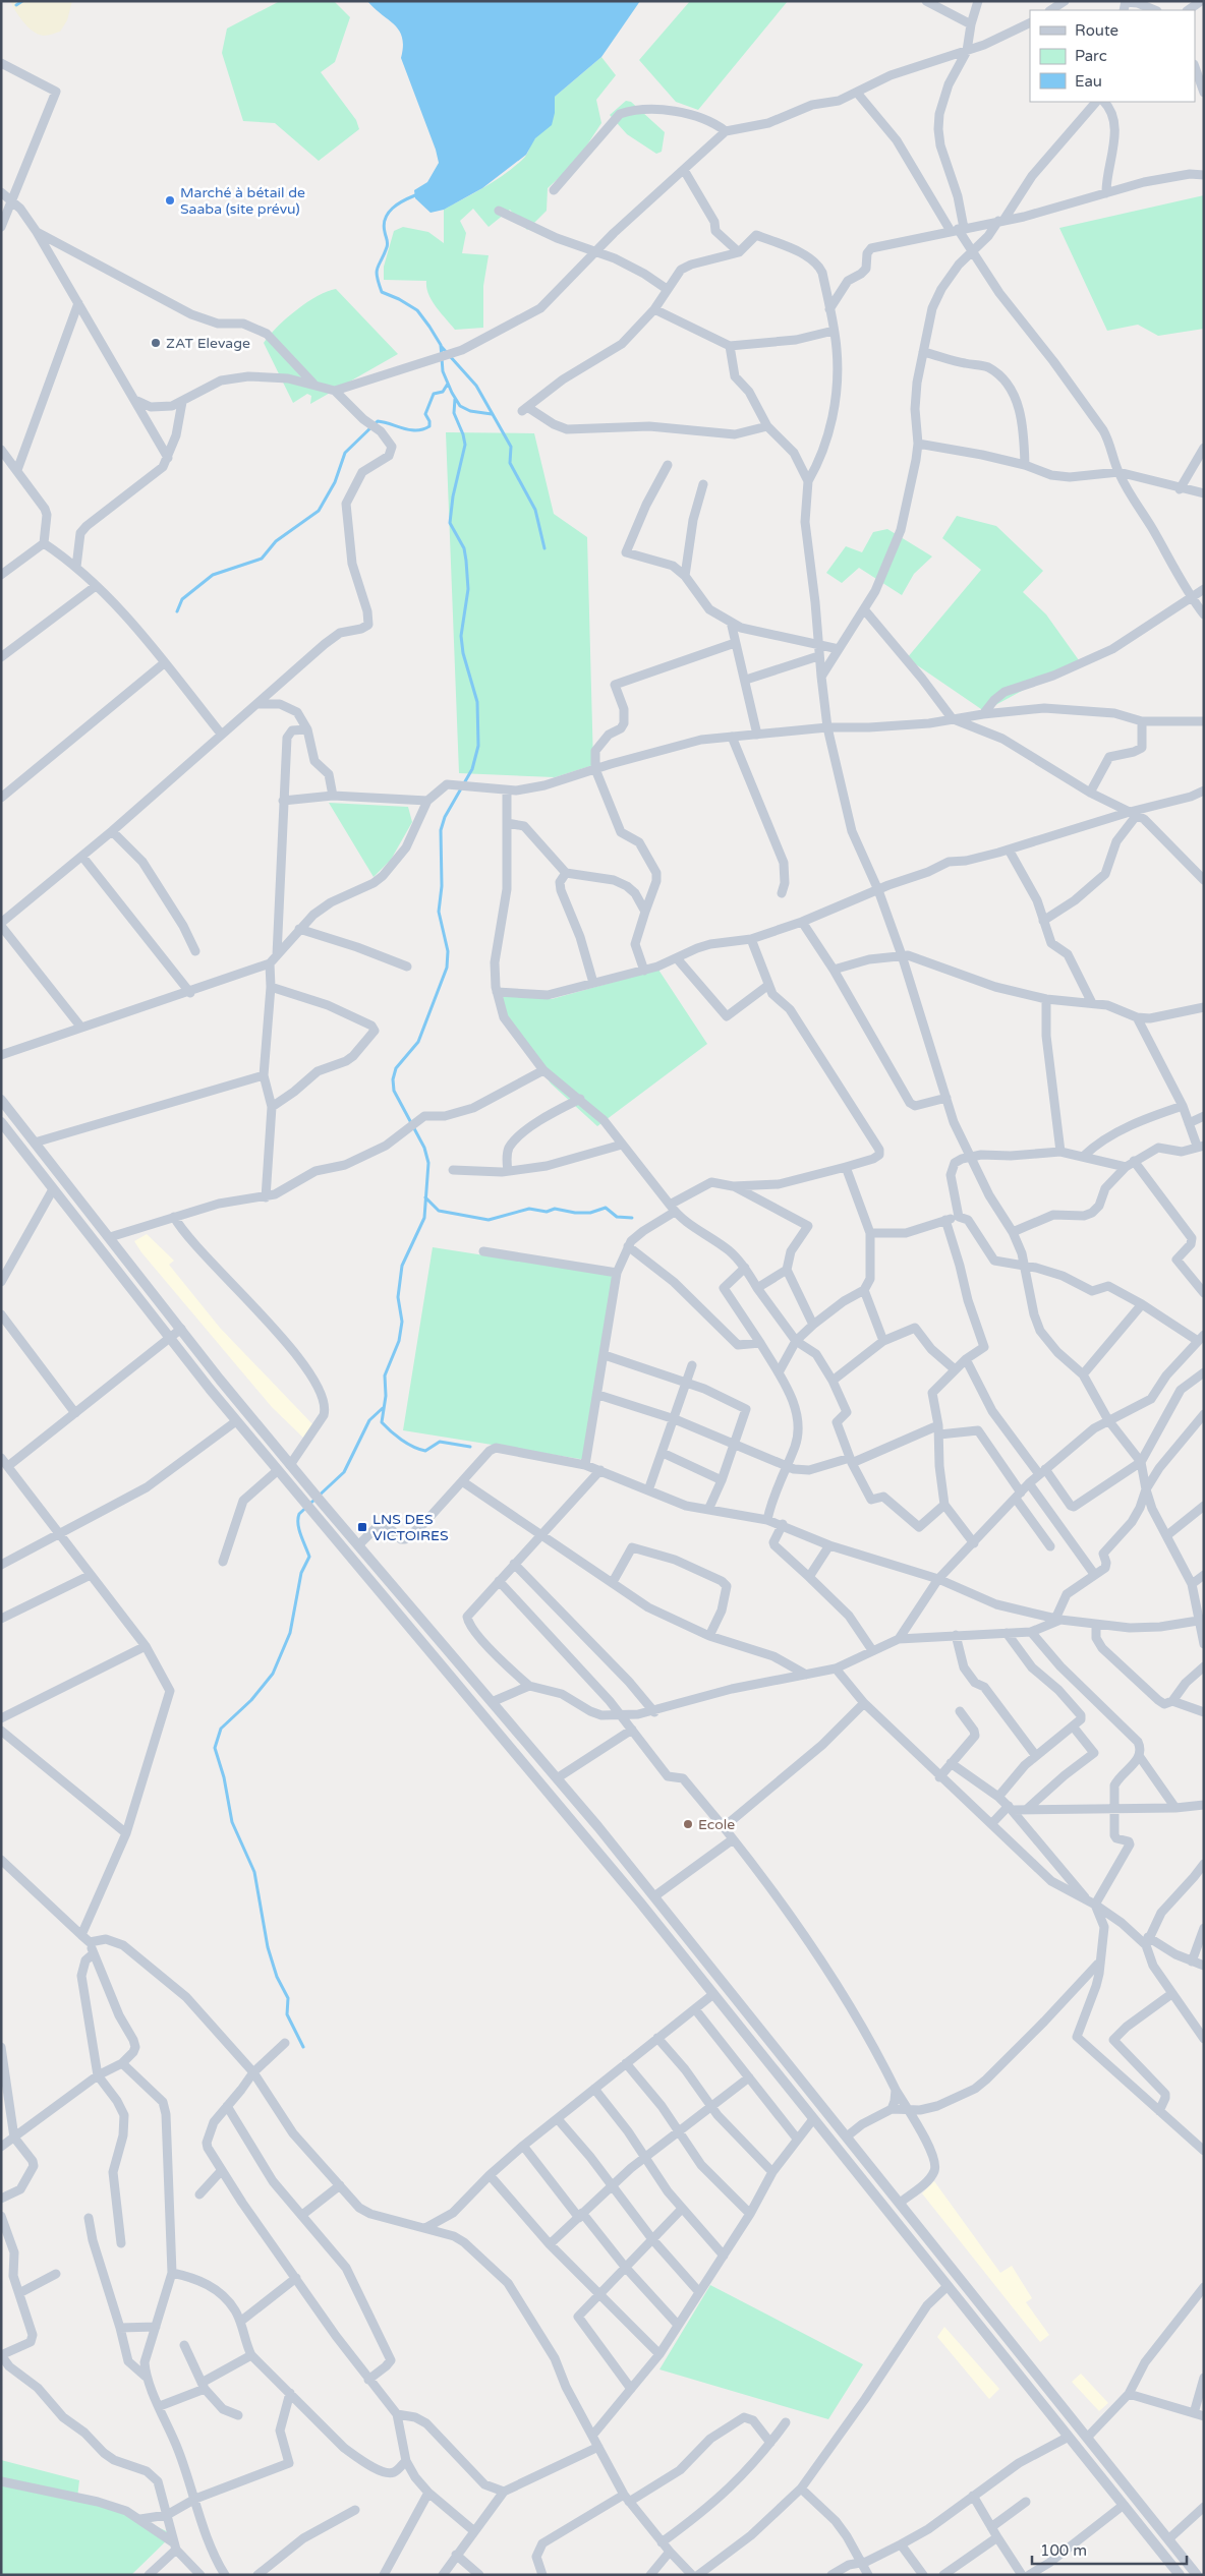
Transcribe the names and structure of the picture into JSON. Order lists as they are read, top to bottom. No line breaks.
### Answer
{"places":{"other":["Marché à bétail de Saaba (site prévu)","ZAT Elevage","Ecole"],"transit":["LNS DES VICTOIRES"]},"legend":["Route","Parc","Eau"],"scale_bar":"100 m"}
